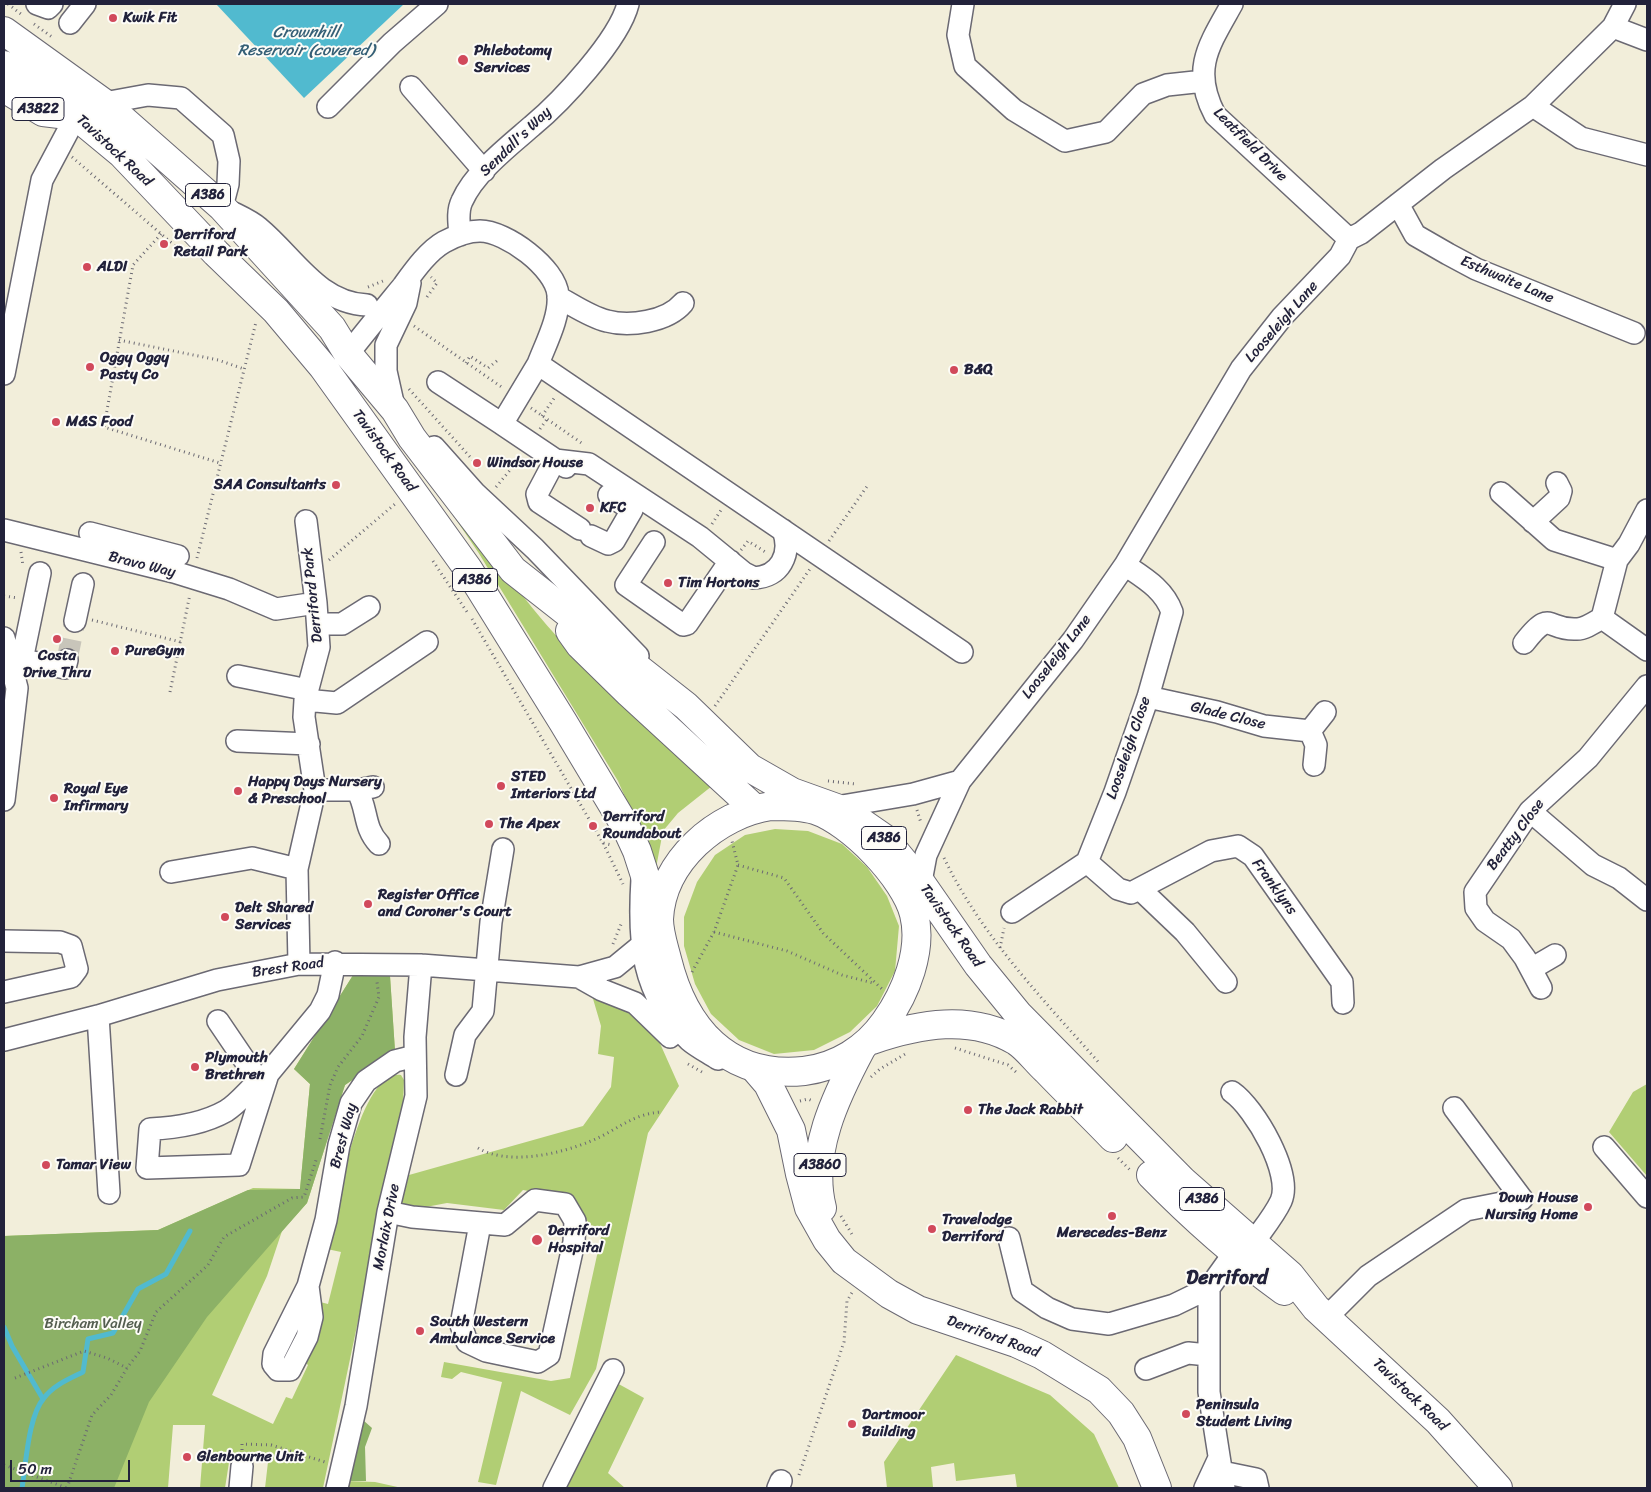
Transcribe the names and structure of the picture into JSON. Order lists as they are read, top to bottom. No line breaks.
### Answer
{"streets":{"main road":["A3822","Tavistock Road","A386","A3860","Derriford Road"],"street":["Sendall's Way","Leatfield Drive","Esthwaite Lane","Looseleigh Lane","Bravo Way","Derriford Park","Glade Close","Looseleigh Close","Beatty Close","Franklyns","Brest Road","Brest Way","Morlaix Drive"]},"crossings":[["A3822","Tavistock Road"],["Leatfield Drive","Looseleigh Lane"],["Tavistock Road","A386"],["Tavistock Road","Looseleigh Lane"],["Tavistock Road","Brest Road"],["Tavistock Road","Derriford Road"],["Esthwaite Lane","Looseleigh Lane"],["Looseleigh Lane","Looseleigh Close"],["Bravo Way","Derriford Park"],["Derriford Park","Brest Road"],["Glade Close","Looseleigh Close"],["Brest Road","Morlaix Drive"],["Brest Road","Derriford Road"],["Brest Way","Morlaix Drive"]],"districts":["Derriford"],"water":["Crownhill Reservoir (covered)"],"parks":["Bircham Valley"],"places":["Kwik Fit","Phlebotomy Services","Derriford Retail Park","ALDI","Oggy Oggy Pasty Co","B&Q","M&S Food","Windsor House","SAA Consultants","KFC","Tim Hortons","Costa Drive Thru","PureGym","STED Interiors Ltd","Happy Days Nursery & Preschool","Royal Eye Infirmary","The Apex","Derriford Roundabout","Register Office and Coroner's Court","Delt Shared Services","Plymouth Brethren","The Jack Rabbit","Tamar View","Down House Nursing Home","Merecedes-Benz","Travelodge Derriford","Derriford Hospital","South Western Ambulance Service","Peninsula Student Living","Dartmoor Building","Glenbourne Unit"],"scale_bar":"50 m"}
